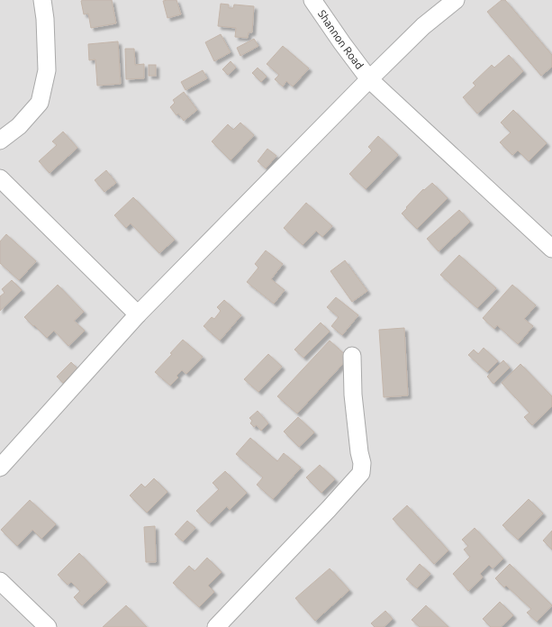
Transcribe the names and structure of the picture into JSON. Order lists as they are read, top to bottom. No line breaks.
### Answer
{"streets":{"street":["Shannon Road"]}}
